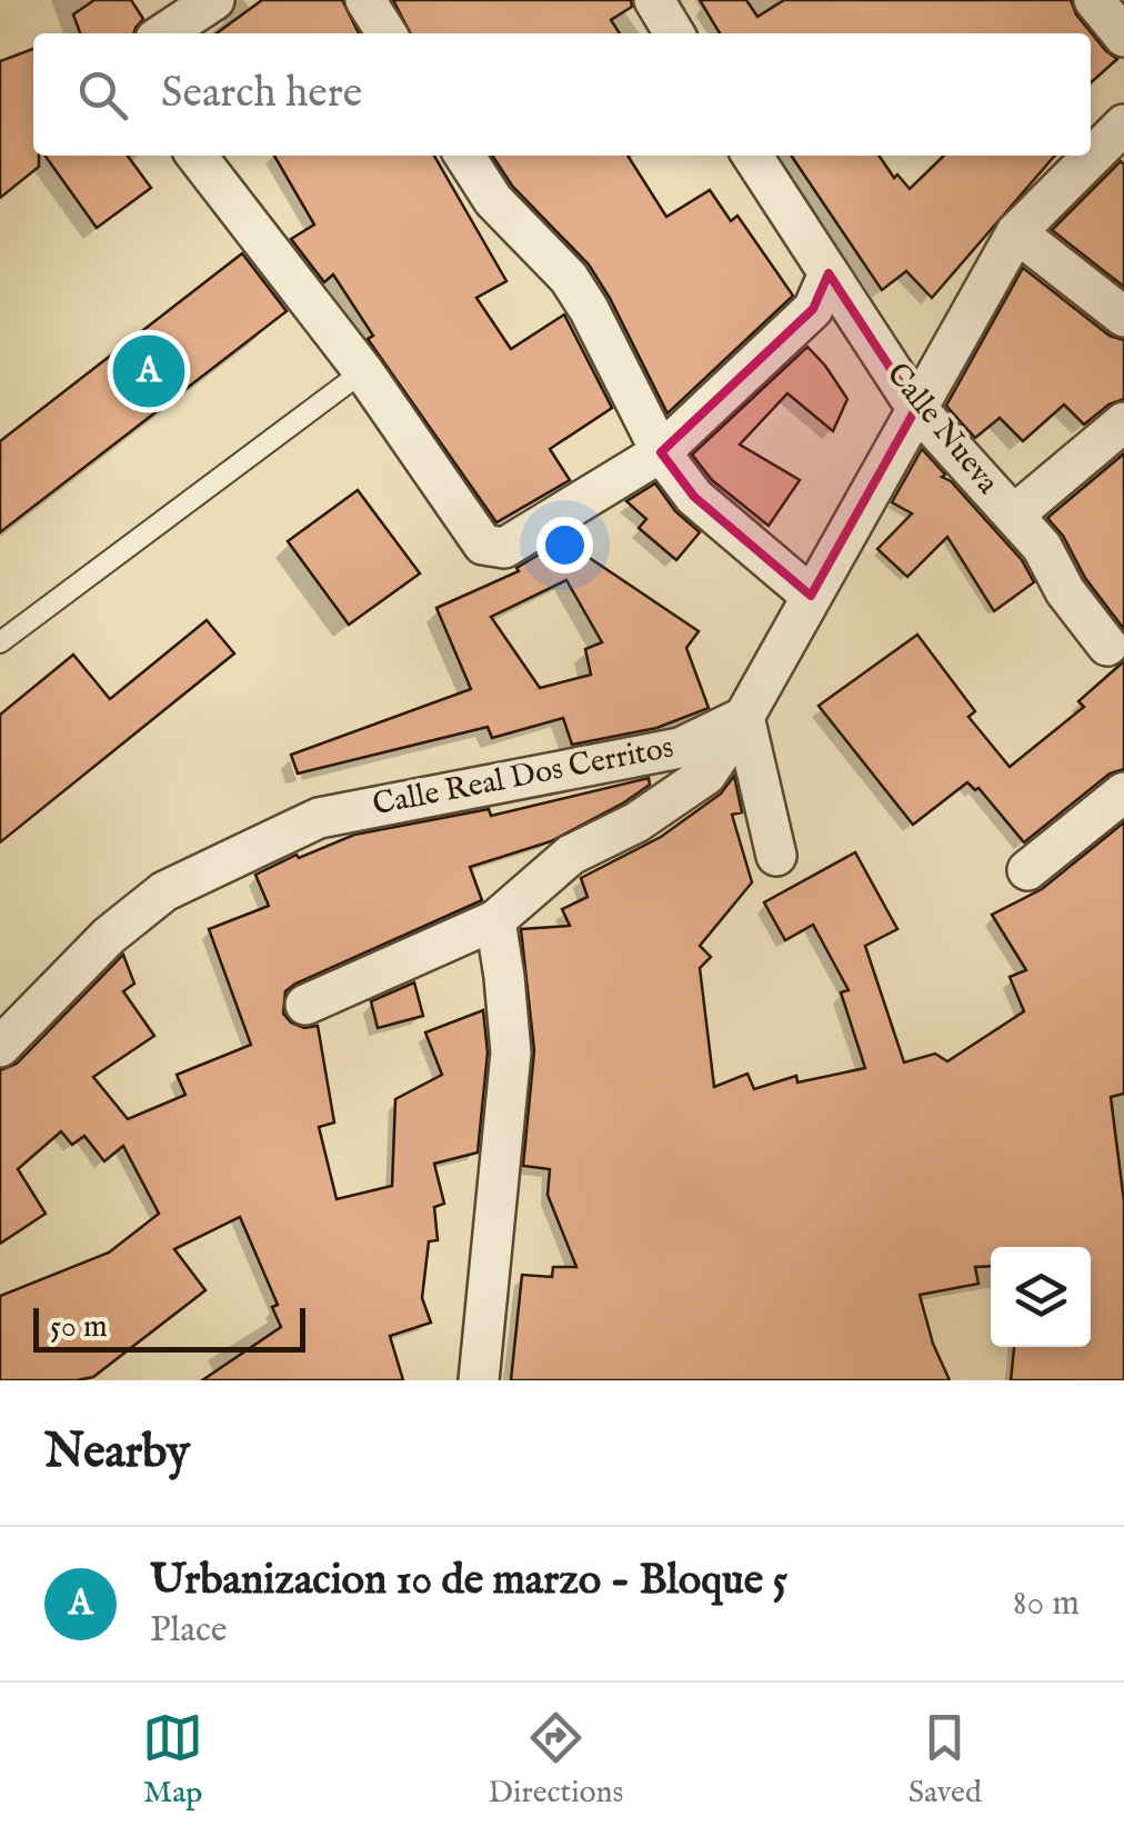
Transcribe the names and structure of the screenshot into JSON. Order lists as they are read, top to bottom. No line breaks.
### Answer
{"streets":{"street":["Calle Nueva","Calle Real Dos Cerritos"]},"scale_bar":"50 m","page":{"search":"Search here","pins":"A","scale":"50 m","heading":"Nearby","list":[{"mark":"A","name":"Urbanizacion 10 de marzo - Bloque 5","note":"Place","value":"80 m"}],"nav":["Map","Directions","Saved"]}}
